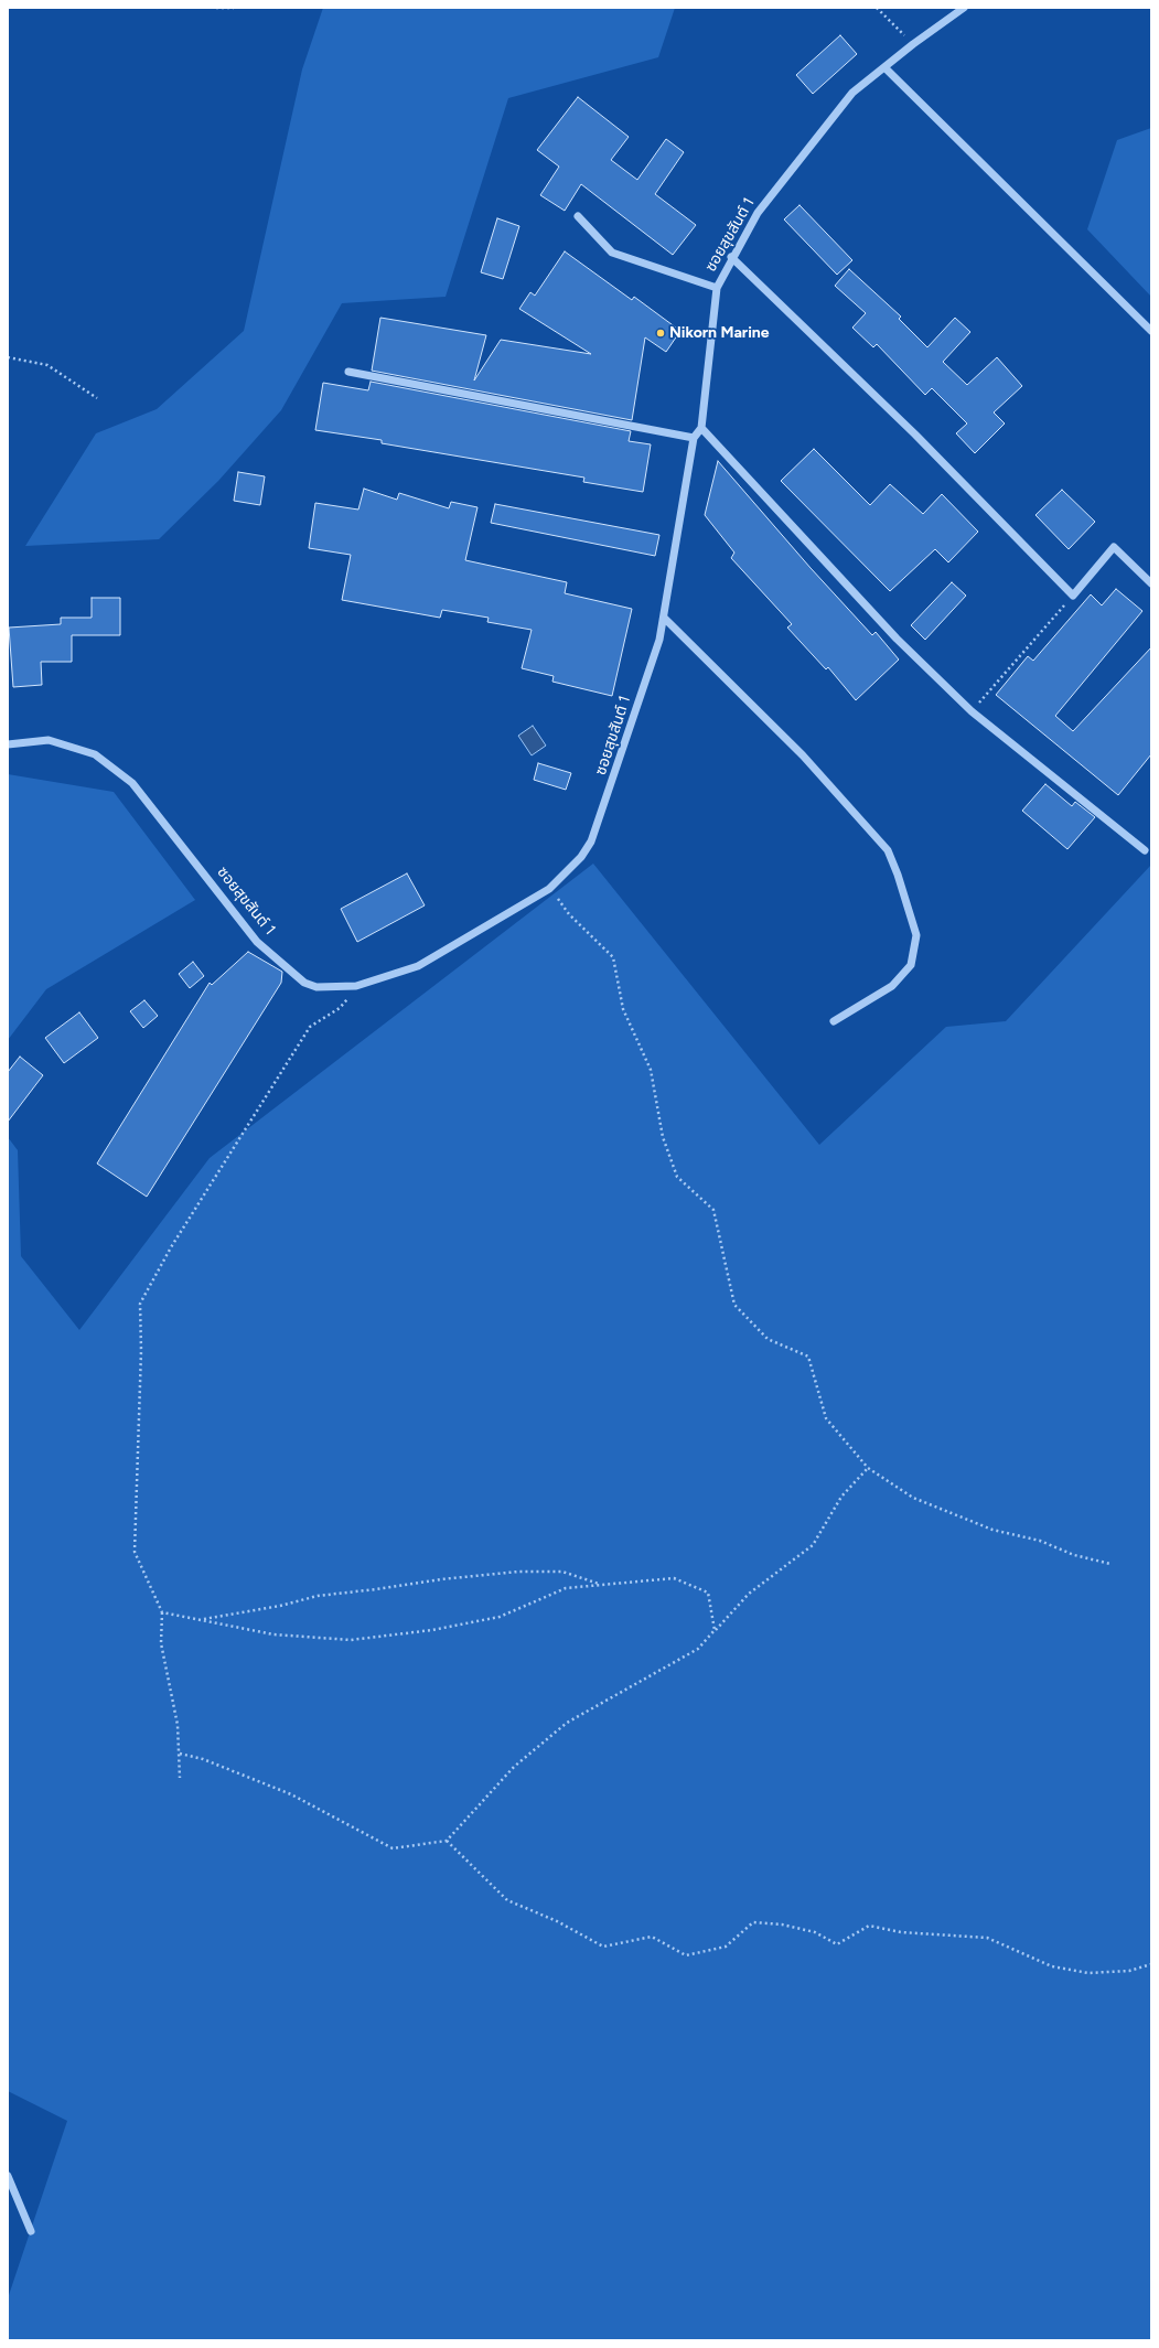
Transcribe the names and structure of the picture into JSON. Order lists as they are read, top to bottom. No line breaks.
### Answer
{"streets":{"street":["ซอยสุขสันต์ 1"]},"places":["Nikorn Marine"]}
